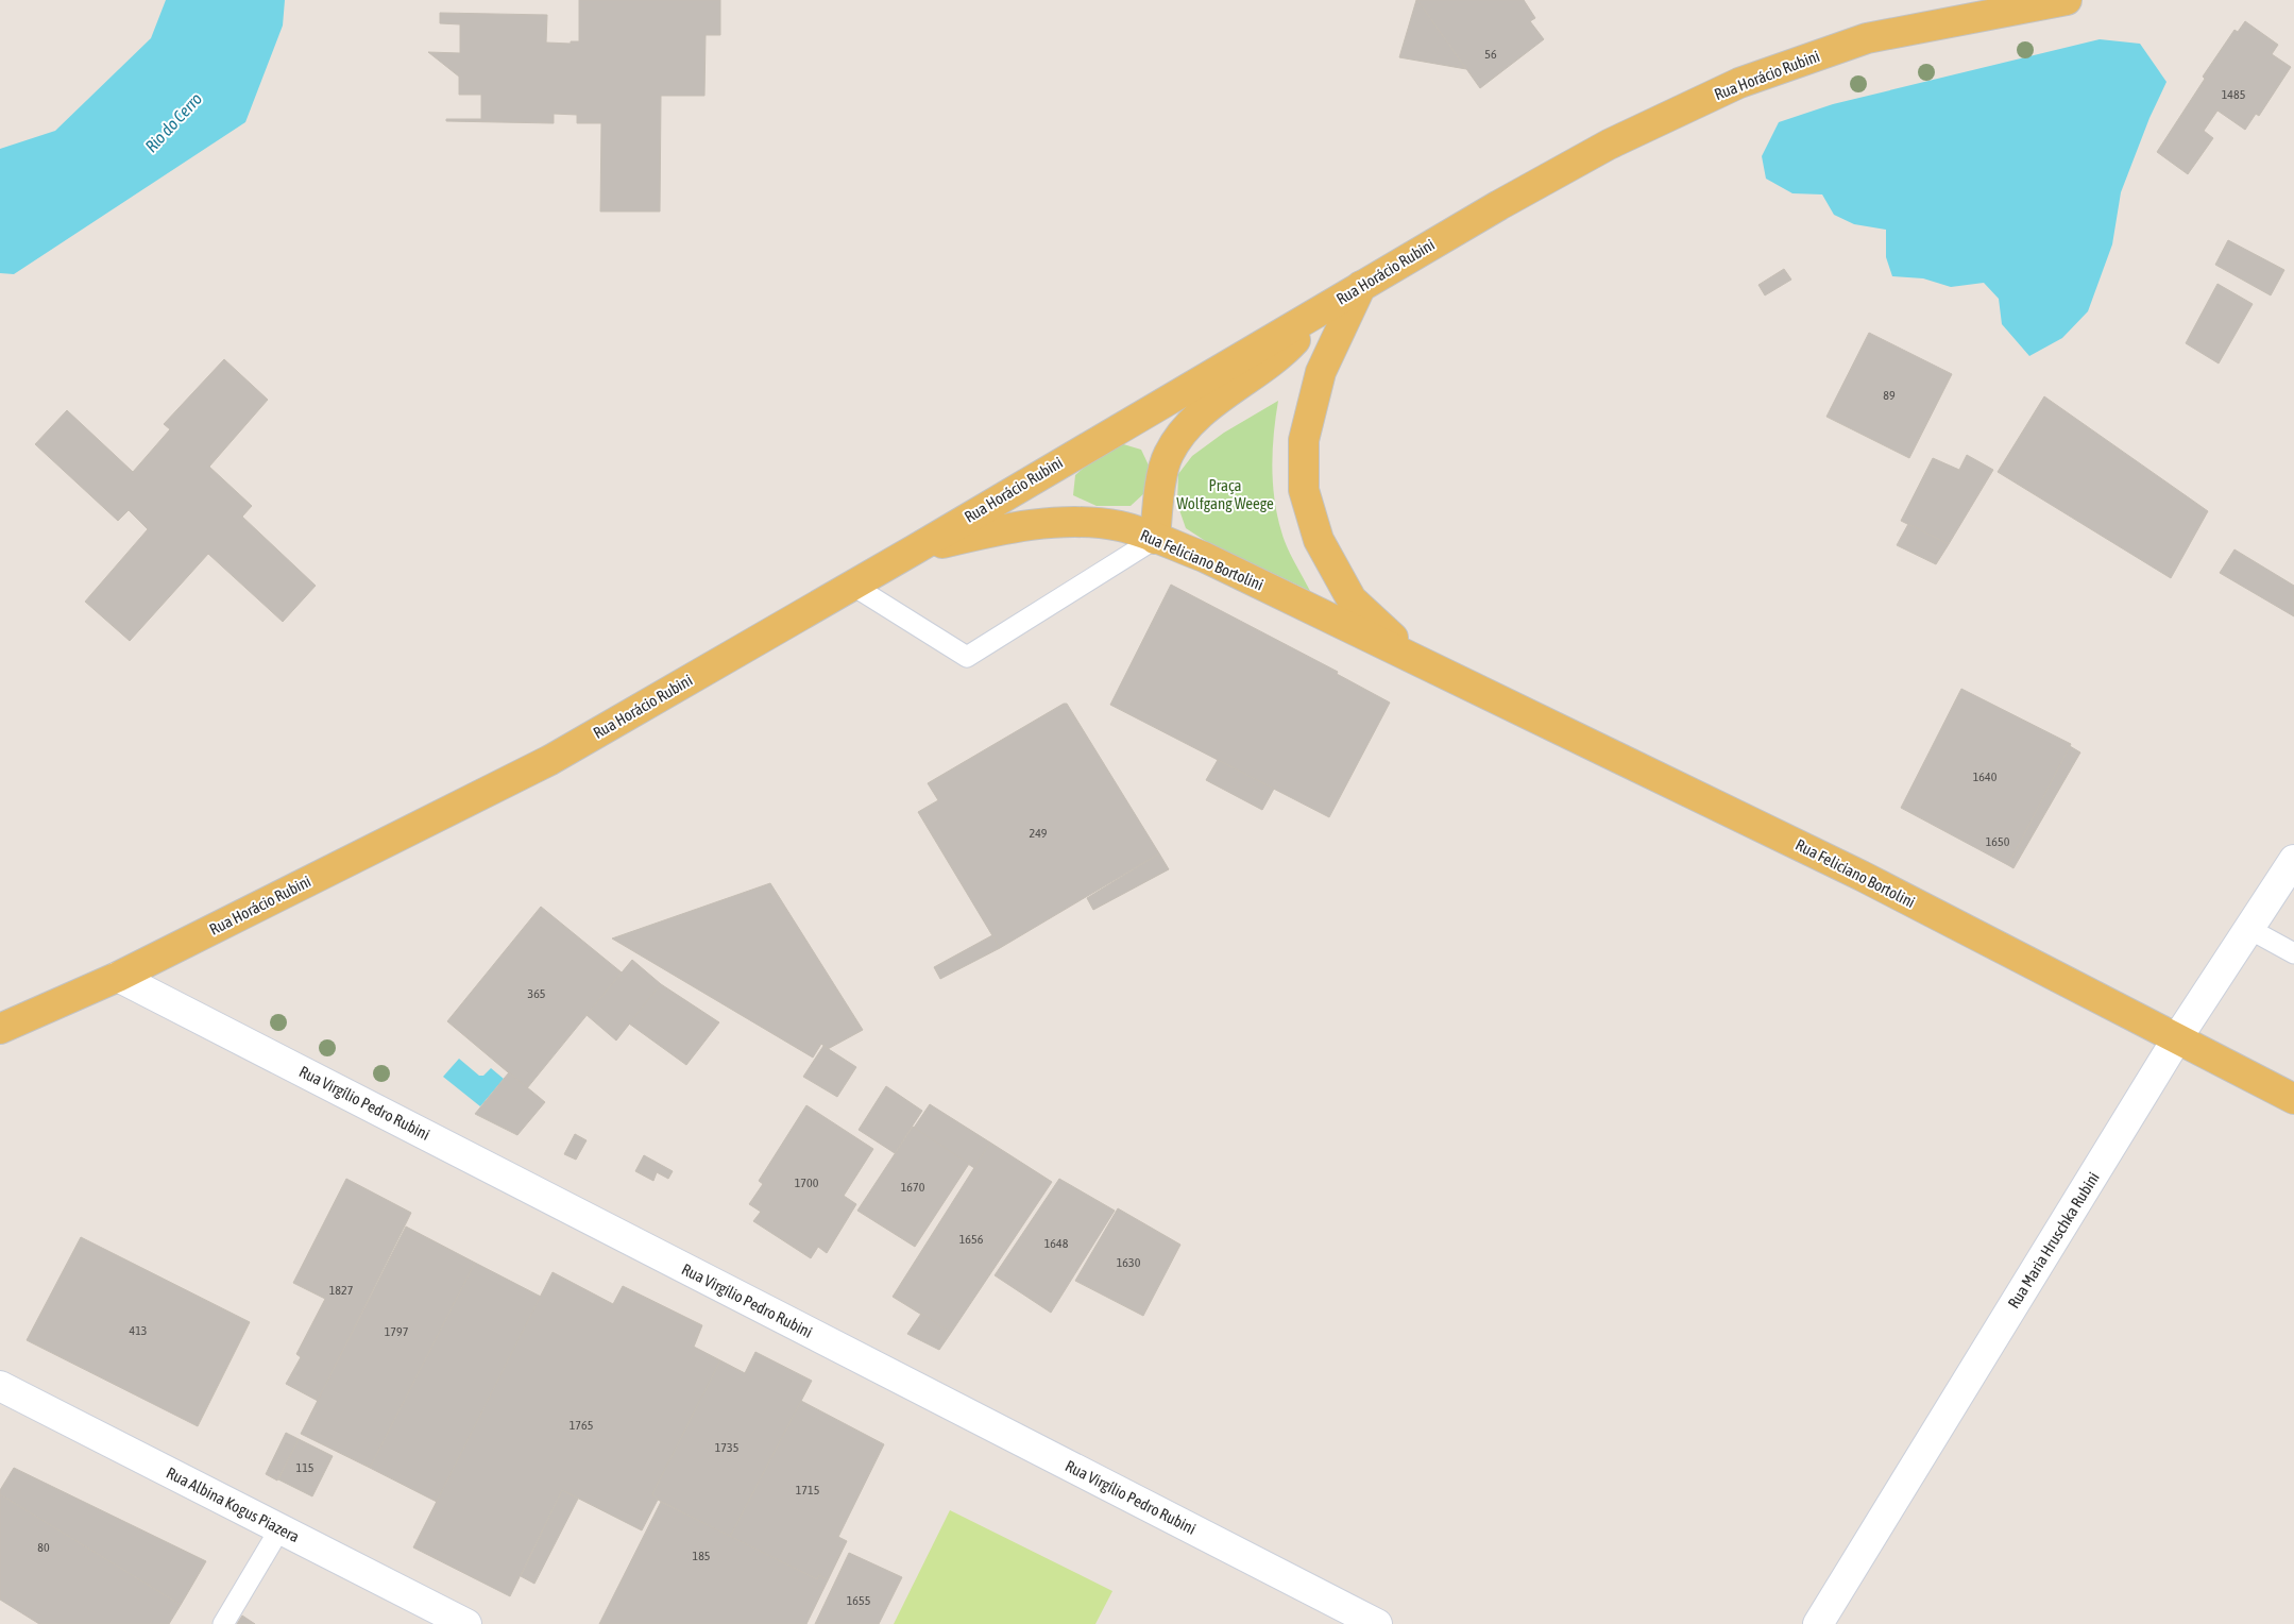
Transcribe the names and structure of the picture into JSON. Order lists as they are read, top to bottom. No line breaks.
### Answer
{"streets":{"main road":["Rua Horácio Rubini","Rua Feliciano Bortolini"],"street":["Rua Virgílio Pedro Rubini","Rua Maria Hruschka Rubini","Rua Albina Kogus Piazera"]},"crossings":[["Rua Horácio Rubini","Rua Feliciano Bortolini"],["Rua Horácio Rubini","Rua Virgílio Pedro Rubini"],["Rua Feliciano Bortolini","Rua Maria Hruschka Rubini"]],"water":["Rio do Cerro"],"parks":["Praça Wolfgang Weege"],"house_numbers":["56","1485","89","1640","249","1650","365","1700","1670","1656","1648","1630","1827","413","1797","1765","1735","115","1715","80","185","1655"]}
